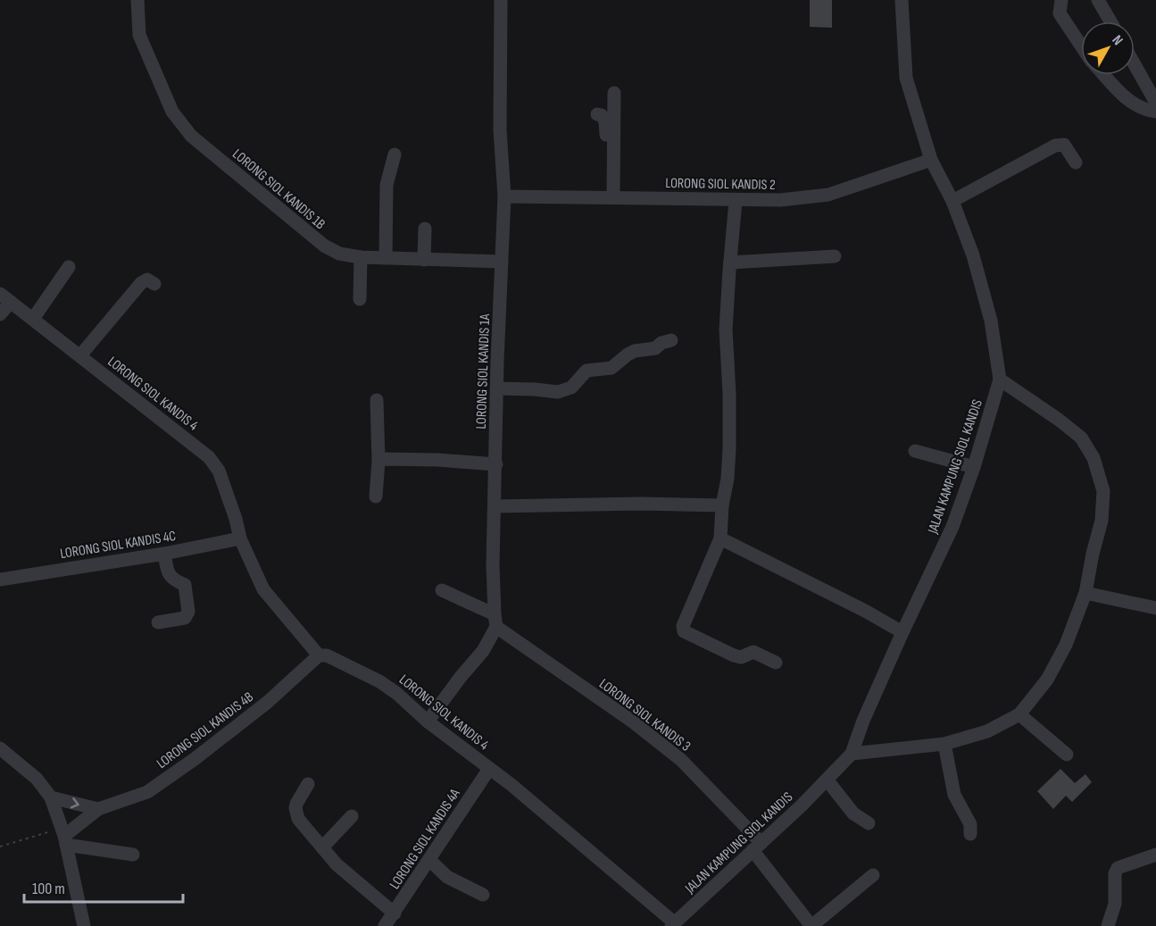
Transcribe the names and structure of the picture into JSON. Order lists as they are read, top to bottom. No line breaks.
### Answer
{"streets":{"street":["LORONG SIOL KANDIS 2","LORONG SIOL KANDIS 1B","LORONG SIOL KANDIS 1A","LORONG SIOL KANDIS 4","JALAN KAMPUNG SIOL KANDIS","LORONG SIOL KANDIS 4C","LORONG SIOL KANDIS 3","LORONG SIOL KANDIS 4B","LORONG SIOL KANDIS 4A"]},"crossings":[["LORONG SIOL KANDIS 2","LORONG SIOL KANDIS 1A"],["LORONG SIOL KANDIS 2","JALAN KAMPUNG SIOL KANDIS"],["LORONG SIOL KANDIS 1B","LORONG SIOL KANDIS 1A"],["LORONG SIOL KANDIS 1A","LORONG SIOL KANDIS 3"],["LORONG SIOL KANDIS 4","JALAN KAMPUNG SIOL KANDIS"],["LORONG SIOL KANDIS 4","LORONG SIOL KANDIS 4C"],["LORONG SIOL KANDIS 4","LORONG SIOL KANDIS 4B"],["LORONG SIOL KANDIS 4","LORONG SIOL KANDIS 4A"],["JALAN KAMPUNG SIOL KANDIS","LORONG SIOL KANDIS 3"]],"scale_bar":"100 m","north":"top right"}
